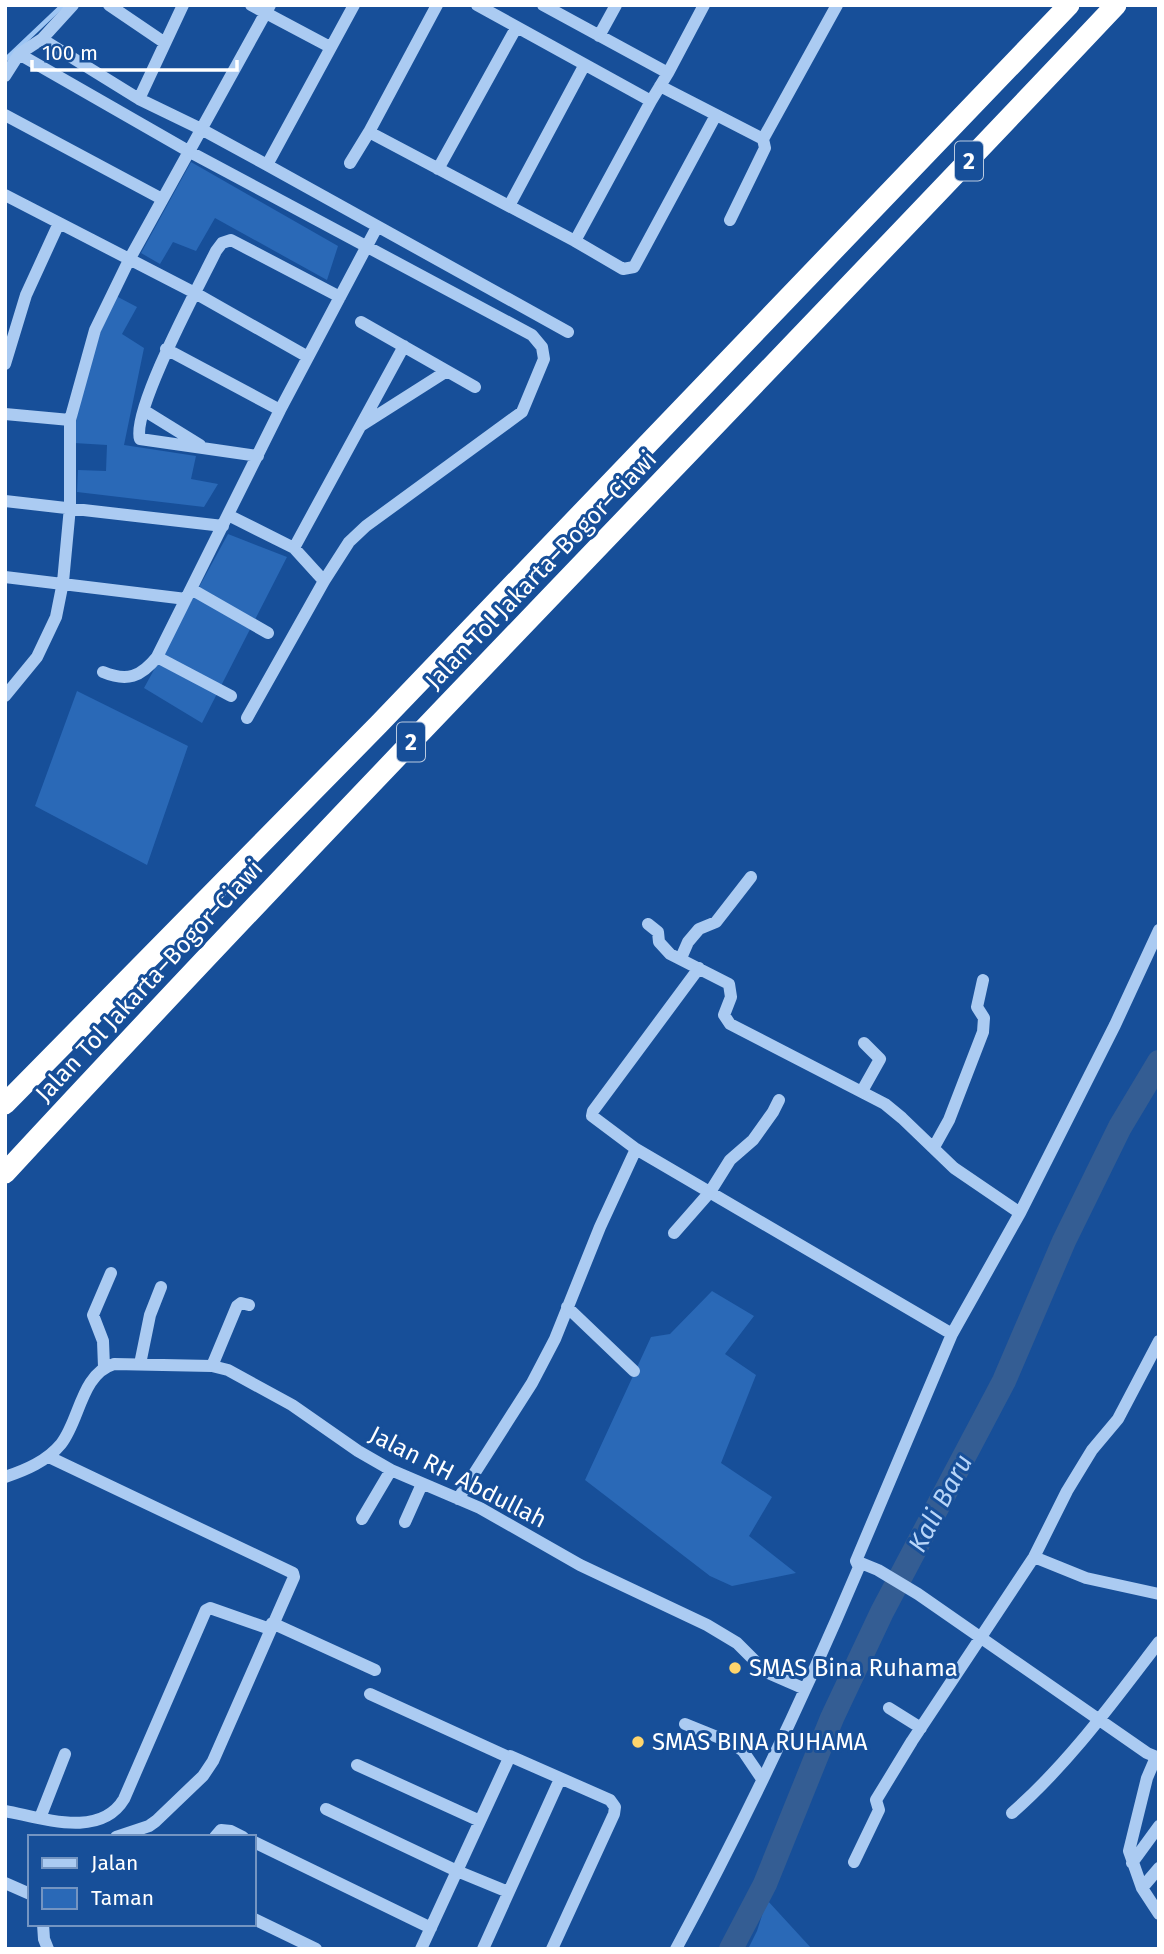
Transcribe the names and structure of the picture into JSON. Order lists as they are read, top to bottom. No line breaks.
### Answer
{"streets":{"highway":["2","Jalan Tol Jakarta–Bogor–Ciawi"],"street":["Jalan RH Abdullah"]},"water":["Kali Baru"],"places":["SMAS Bina Ruhama","SMAS BINA RUHAMA"],"legend":["Jalan","Taman"],"scale_bar":"100 m"}
